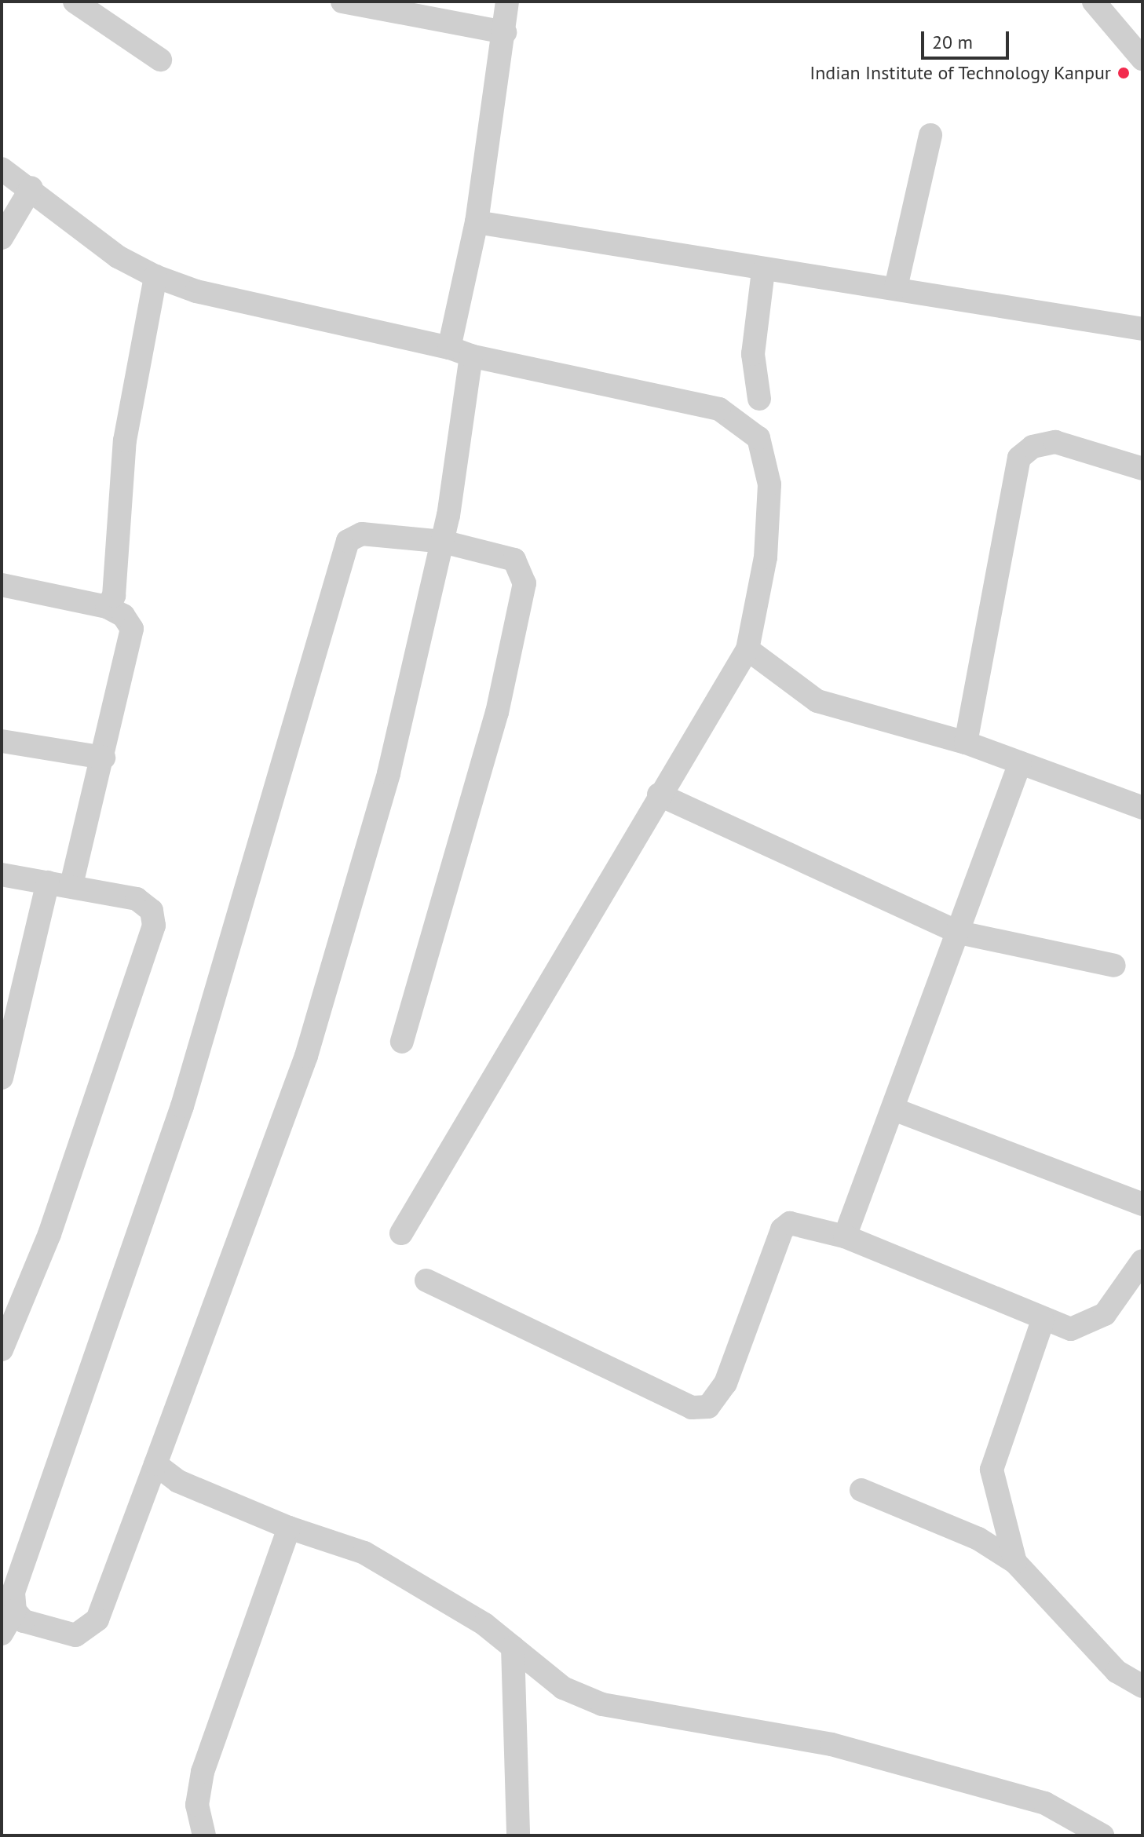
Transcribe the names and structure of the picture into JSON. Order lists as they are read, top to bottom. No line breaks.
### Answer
{"places":["Indian Institute of Technology Kanpur"],"scale_bar":"20 m"}
